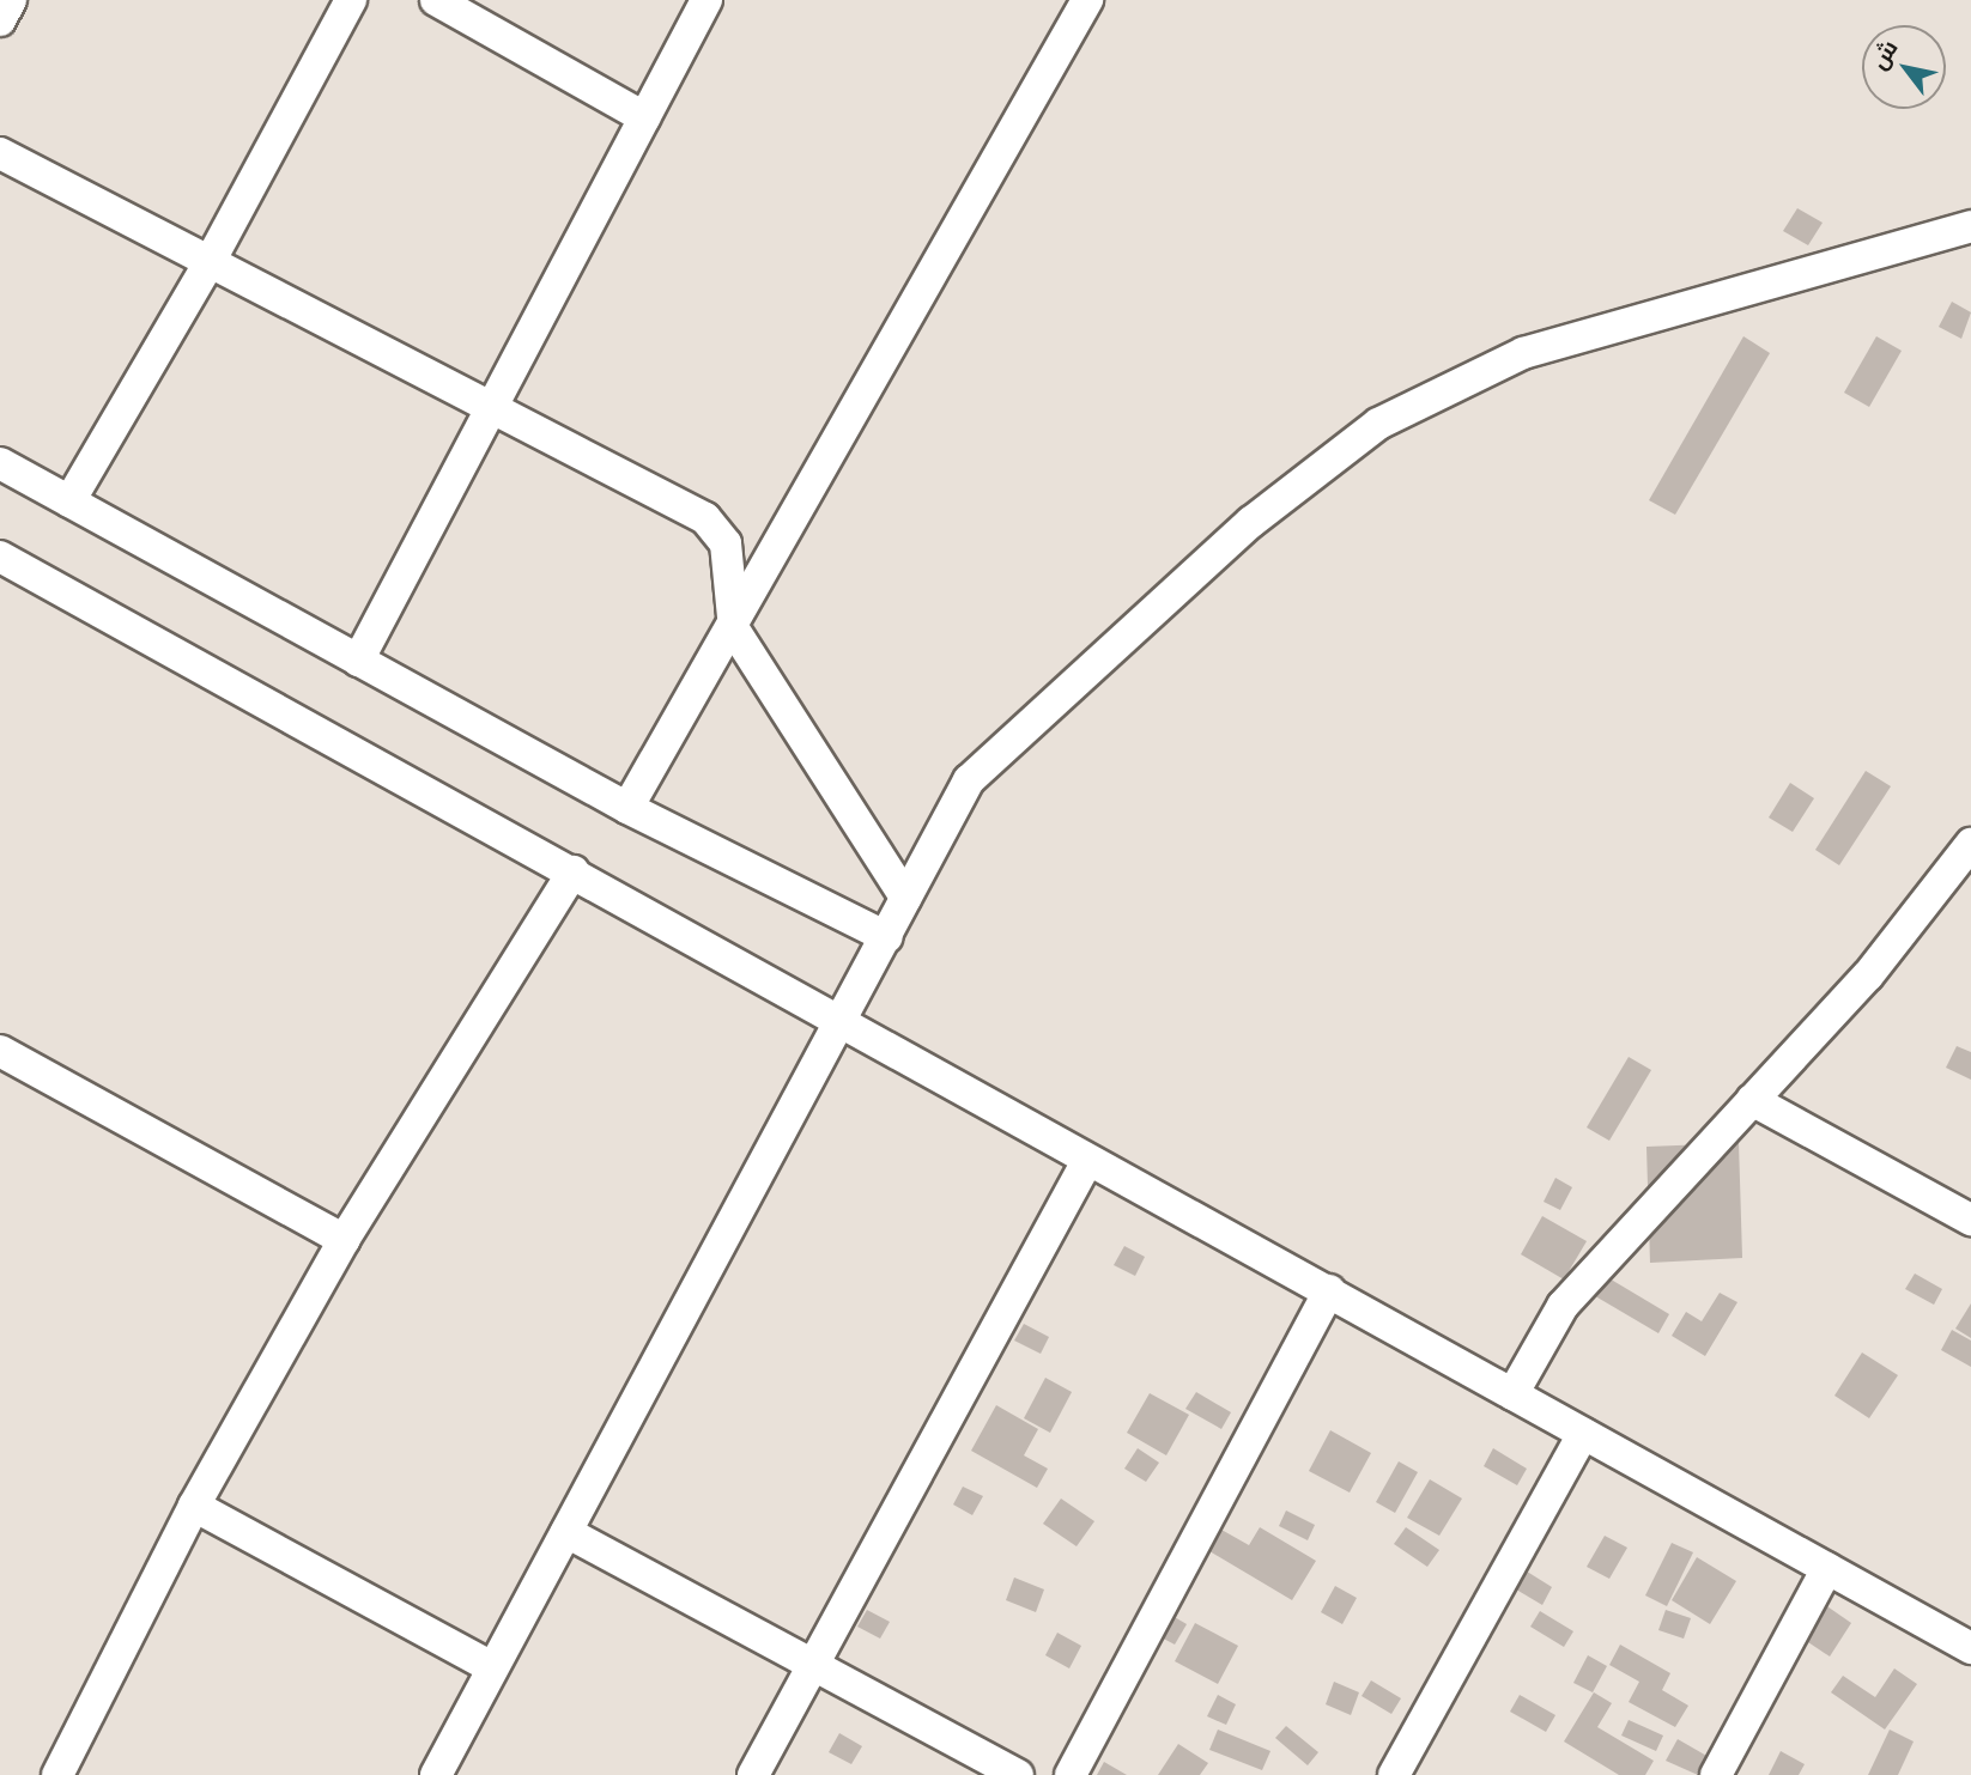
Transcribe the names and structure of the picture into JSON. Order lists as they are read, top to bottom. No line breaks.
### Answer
{"north":"top left"}
